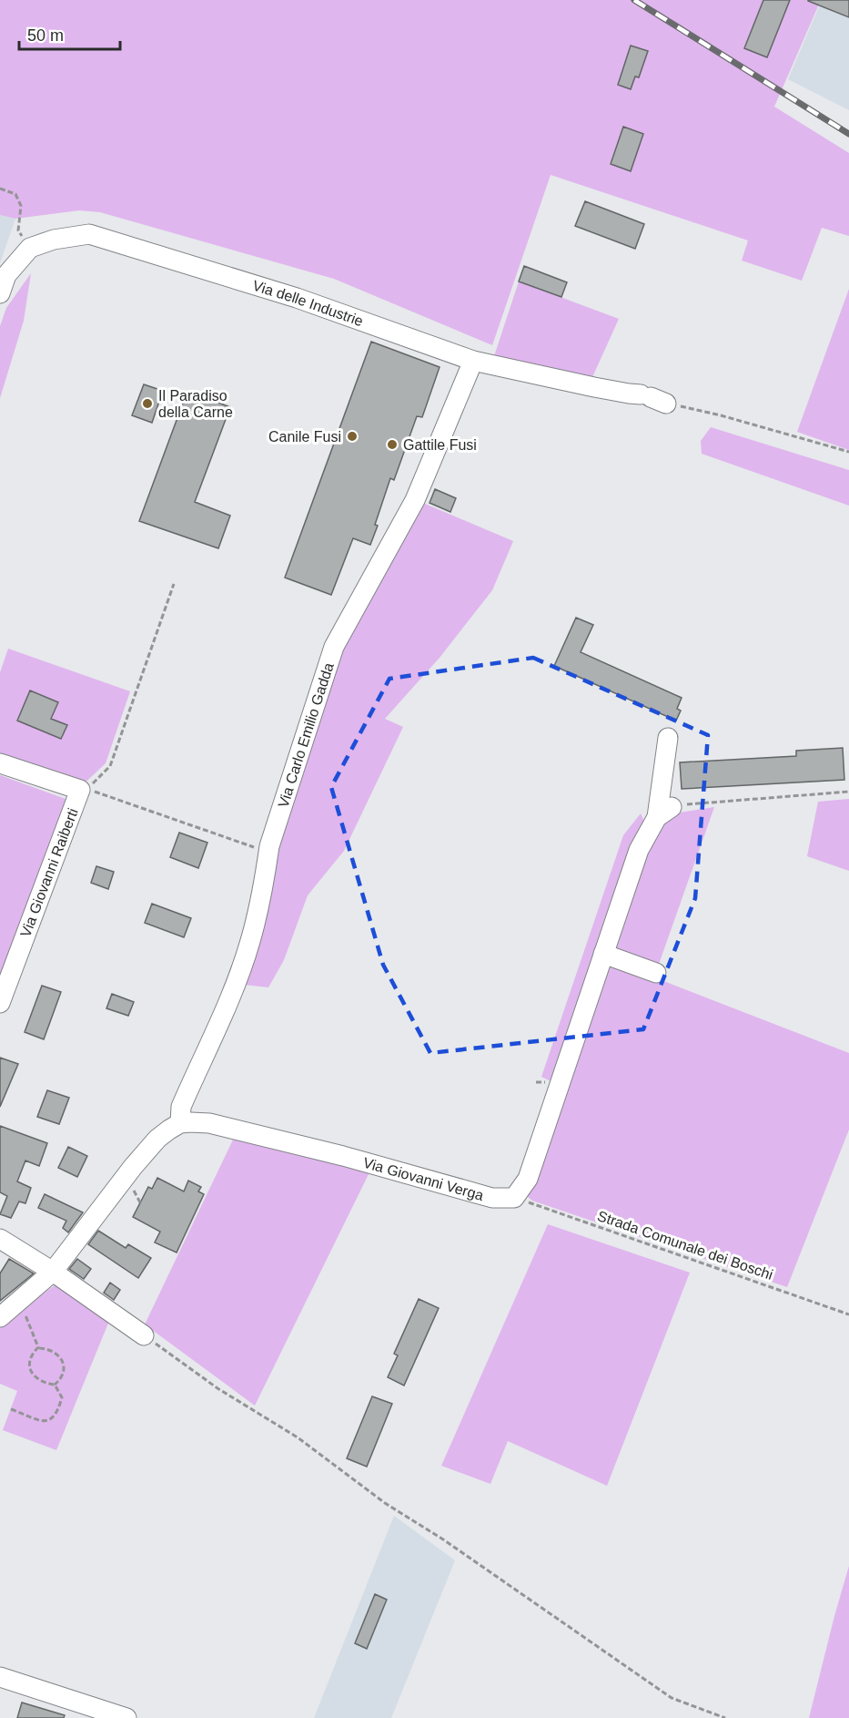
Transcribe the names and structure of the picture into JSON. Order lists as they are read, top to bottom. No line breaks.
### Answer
{"streets":{"street":["Via delle Industrie","Via Carlo Emilio Gadda","Via Giovanni Raiberti","Via Giovanni Verga"],"path":["Strada Comunale dei Boschi"]},"crossings":[["Via delle Industrie","Via Carlo Emilio Gadda"],["Via Carlo Emilio Gadda","Via Giovanni Verga"],["Via Giovanni Verga","Strada Comunale dei Boschi"]],"places":["Il Paradiso della Carne","Canile Fusi","Gattile Fusi"],"scale_bar":"50 m"}
